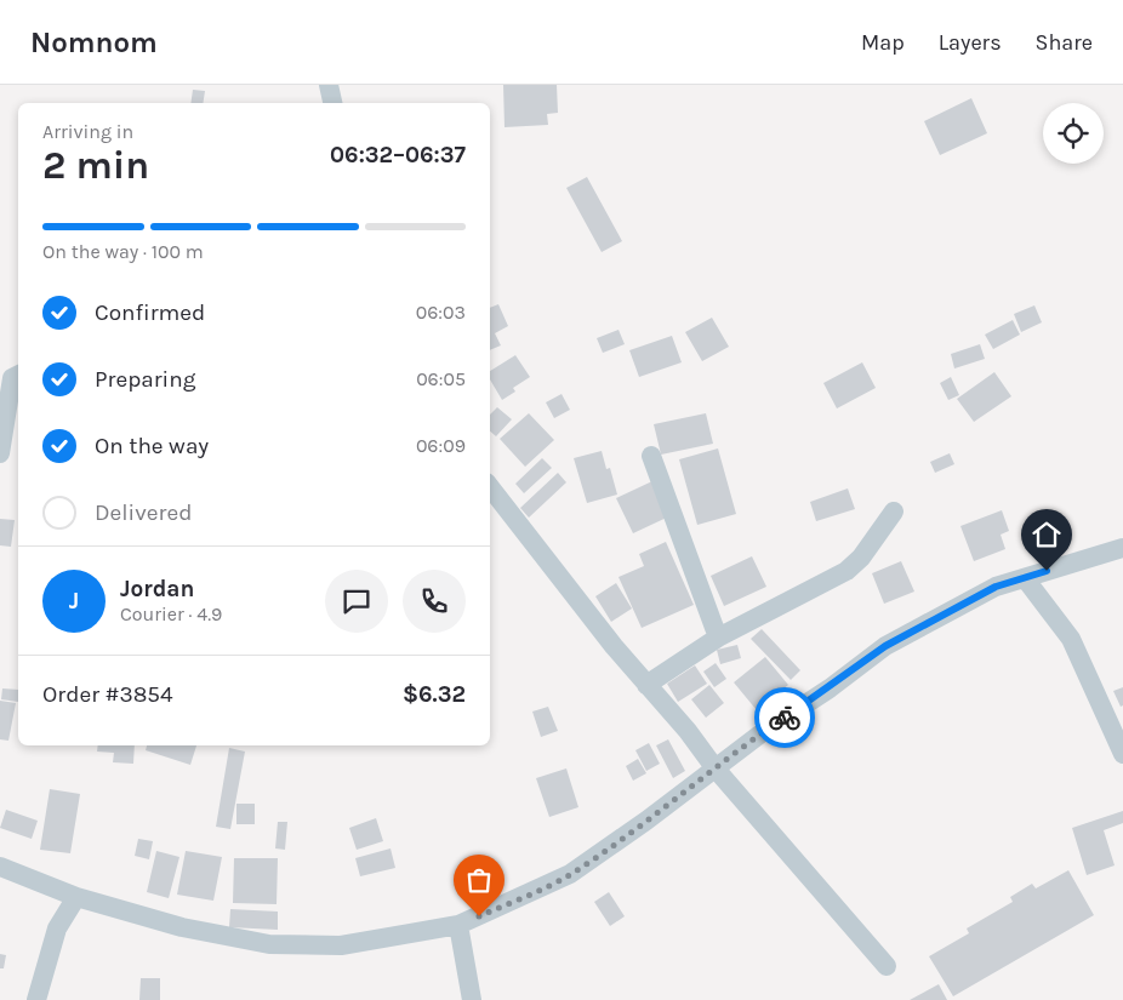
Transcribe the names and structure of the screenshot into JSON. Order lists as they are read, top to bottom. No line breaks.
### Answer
{"page":{"header":"Nomnom","nav":["Map","Layers","Share"],"heading":["2 min","Arriving in","06:32–06:37"],"panel":["Jordan","Courier · 4.9","Order #3854","$6.32"],"bar":"On the way · 100 m","list":[["Confirmed","06:03"],["Preparing","06:05"],["On the way","06:09"],"Delivered"],"round":"J"}}
